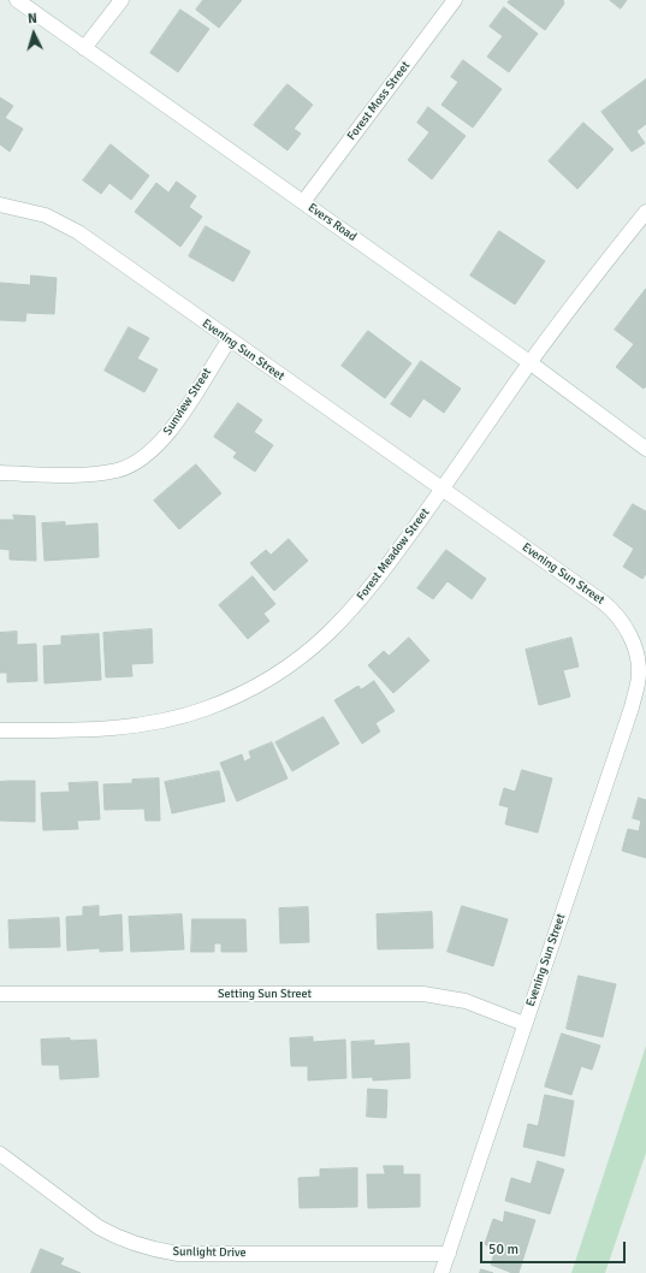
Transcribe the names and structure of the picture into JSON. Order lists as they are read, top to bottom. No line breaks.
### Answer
{"streets":{"street":["Forest Moss Street","Evers Road","Evening Sun Street","Sunview Street","Forest Meadow Street","Setting Sun Street","Sunlight Drive"]},"crossings":[["Forest Moss Street","Evers Road"],["Evers Road","Forest Meadow Street"],["Evening Sun Street","Sunview Street"],["Evening Sun Street","Forest Meadow Street"],["Evening Sun Street","Setting Sun Street"],["Evening Sun Street","Sunlight Drive"]],"scale_bar":"50 m","north":"top"}
